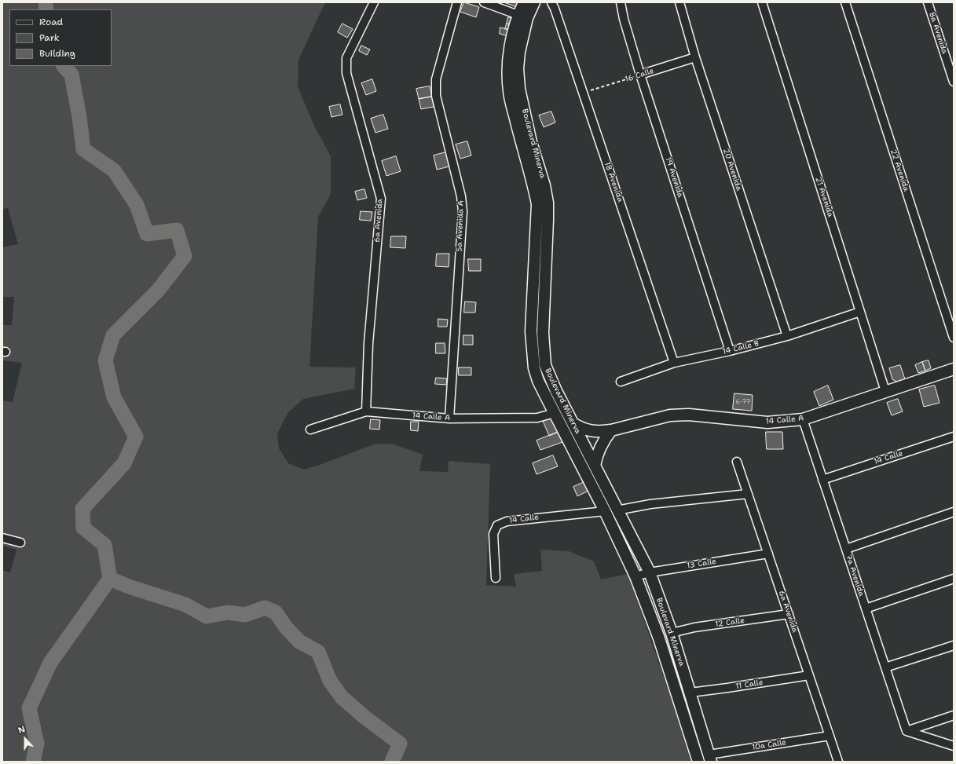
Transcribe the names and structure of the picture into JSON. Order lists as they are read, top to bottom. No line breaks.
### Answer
{"streets":{"street":["8a Avenida","16 Calle","Boulevard Minerva","20 Avenida","22 Avenida","19 Avenida","18 Avenida","21 Avenida","6a Avenida","5a Avenida A","14 Calle B","14 Calle A","14 Calle","13 Calle","7a Avenida","12 Calle","11 Calle","10a Calle"]},"crossings":[["16 Calle","20 Avenida"],["16 Calle","19 Avenida"],["16 Calle","18 Avenida"],["Boulevard Minerva","14 Calle A"],["Boulevard Minerva","14 Calle"],["Boulevard Minerva","13 Calle"],["Boulevard Minerva","12 Calle"],["Boulevard Minerva","11 Calle"],["Boulevard Minerva","10a Calle"],["20 Avenida","14 Calle B"],["19 Avenida","14 Calle B"],["18 Avenida","14 Calle B"],["21 Avenida","14 Calle B"],["21 Avenida","14 Calle A"],["6a Avenida","14 Calle A"],["6a Avenida","13 Calle"],["6a Avenida","12 Calle"],["6a Avenida","11 Calle"],["6a Avenida","10a Calle"],["5a Avenida A","14 Calle A"],["14 Calle A","7a Avenida"],["14 Calle","7a Avenida"]],"house_numbers":["6-77"],"legend":["Road","Park","Building"],"north":"top"}
